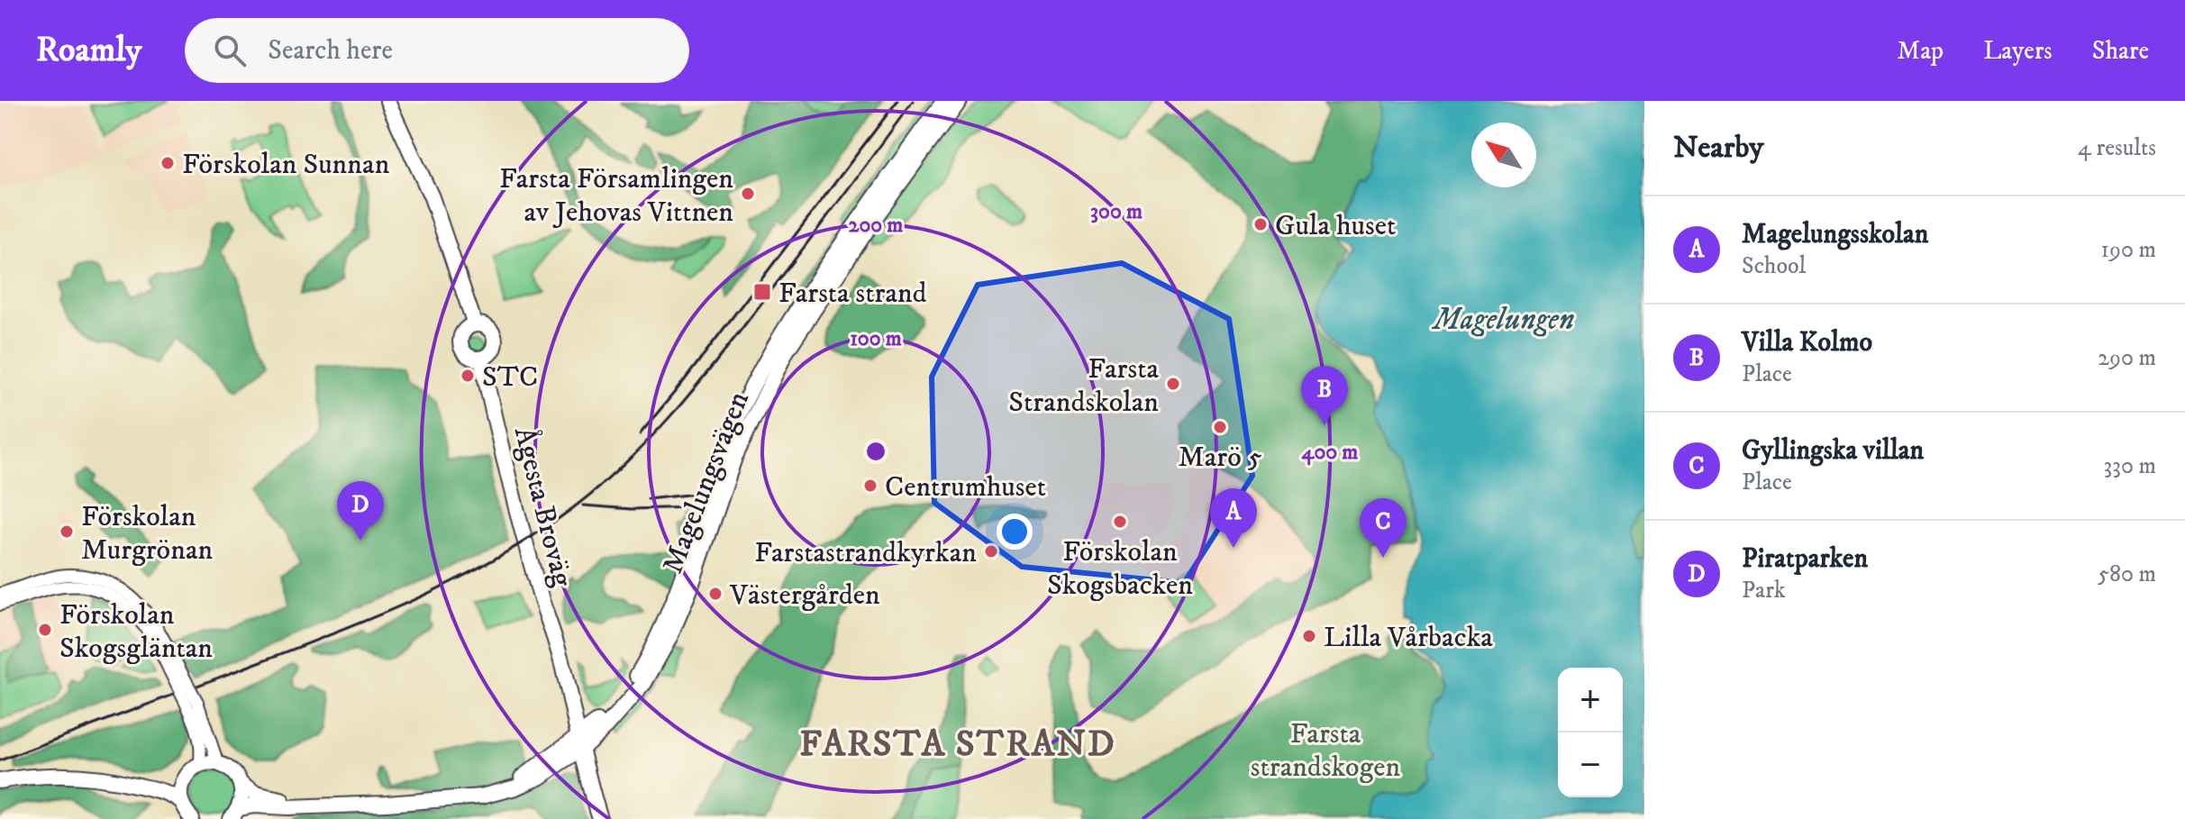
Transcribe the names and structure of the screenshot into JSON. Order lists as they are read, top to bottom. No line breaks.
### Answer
{"streets":{"main road":["Magelungsvägen","Ågesta Broväg"]},"crossings":[["Magelungsvägen","Ågesta Broväg"]],"districts":["FARSTA STRAND"],"water":["Magelungen"],"parks":["Farsta strandskogen"],"places":{"other":["Förskolan Sunnan","Farsta Församlingen av Jehovas Vittnen","Gula huset","STC","Farsta Strandskolan","Marö 5","Centrumhuset","Förskolan Skogsbacken","Förskolan Murgrönan","Farstastrandkyrkan","Västergården","Förskolan Skogsgläntan","Lilla Vårbacka"],"transit":["Farsta strand"]},"north":"top left","page":{"header":"Roamly","search":"Search here","nav":["Map","Layers","Share"],"heading":["Nearby","4 results"],"list":[{"mark":"A","name":"Magelungsskolan","note":"School","value":"190 m"},{"mark":"B","name":"Villa Kolmo","note":"Place","value":"290 m"},{"mark":"C","name":"Gyllingska villan","note":"Place","value":"330 m"},{"mark":"D","name":"Piratparken","note":"Park","value":"580 m"}],"pins":["B","D","A","C"],"map_buttons":["+","−"]},"rings":["300 m","200 m","100 m","400 m"]}
